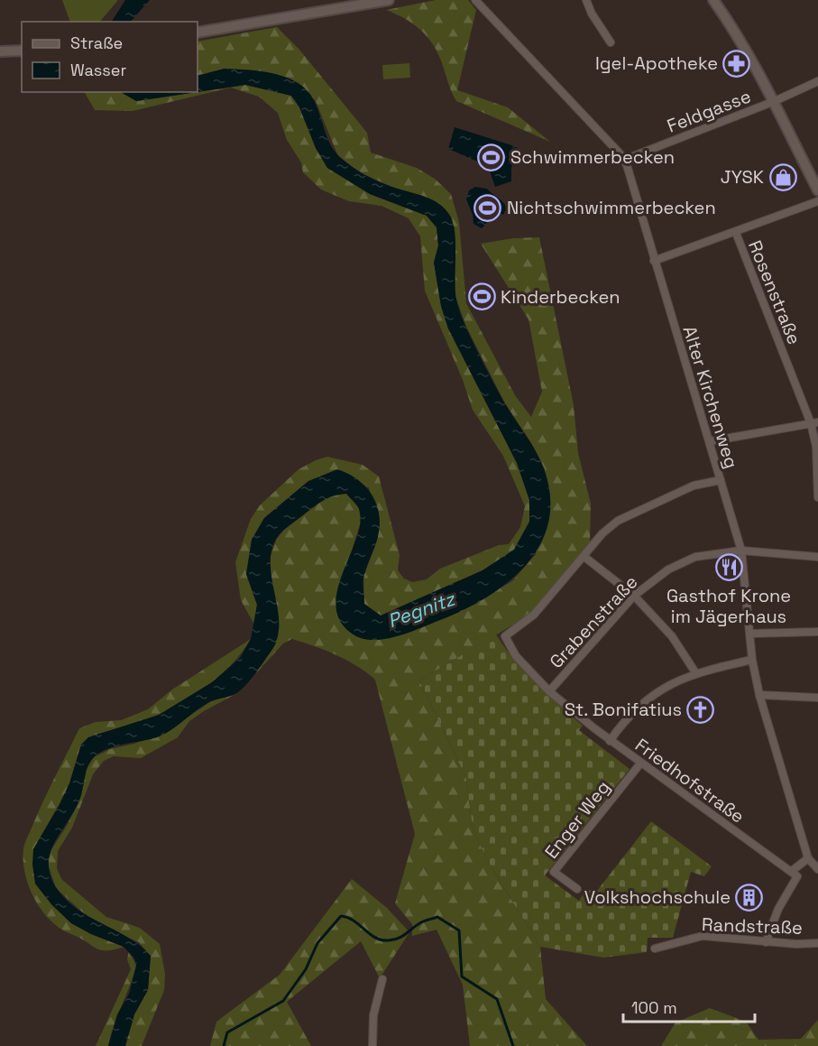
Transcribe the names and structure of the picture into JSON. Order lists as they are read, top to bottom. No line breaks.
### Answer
{"streets":{"street":["Feldgasse","Rosenstraße","Alter Kirchenweg","Grabenstraße","Friedhofstraße","Enger Weg","Randstraße"]},"crossings":[["Feldgasse","Alter Kirchenweg"],["Alter Kirchenweg","Grabenstraße"],["Grabenstraße","Friedhofstraße"],["Friedhofstraße","Enger Weg"]],"water":["Pegnitz"],"places":{"pharmacy":["Igel-Apotheke"],"sports":["Schwimmerbecken","Nichtschwimmerbecken","Kinderbecken"],"shop":["JYSK"],"restaurant":["Gasthof Krone im Jägerhaus"],"church":["St. Bonifatius"],"building":["Volkshochschule"]},"legend":["Straße","Wasser"],"scale_bar":"100 m"}
